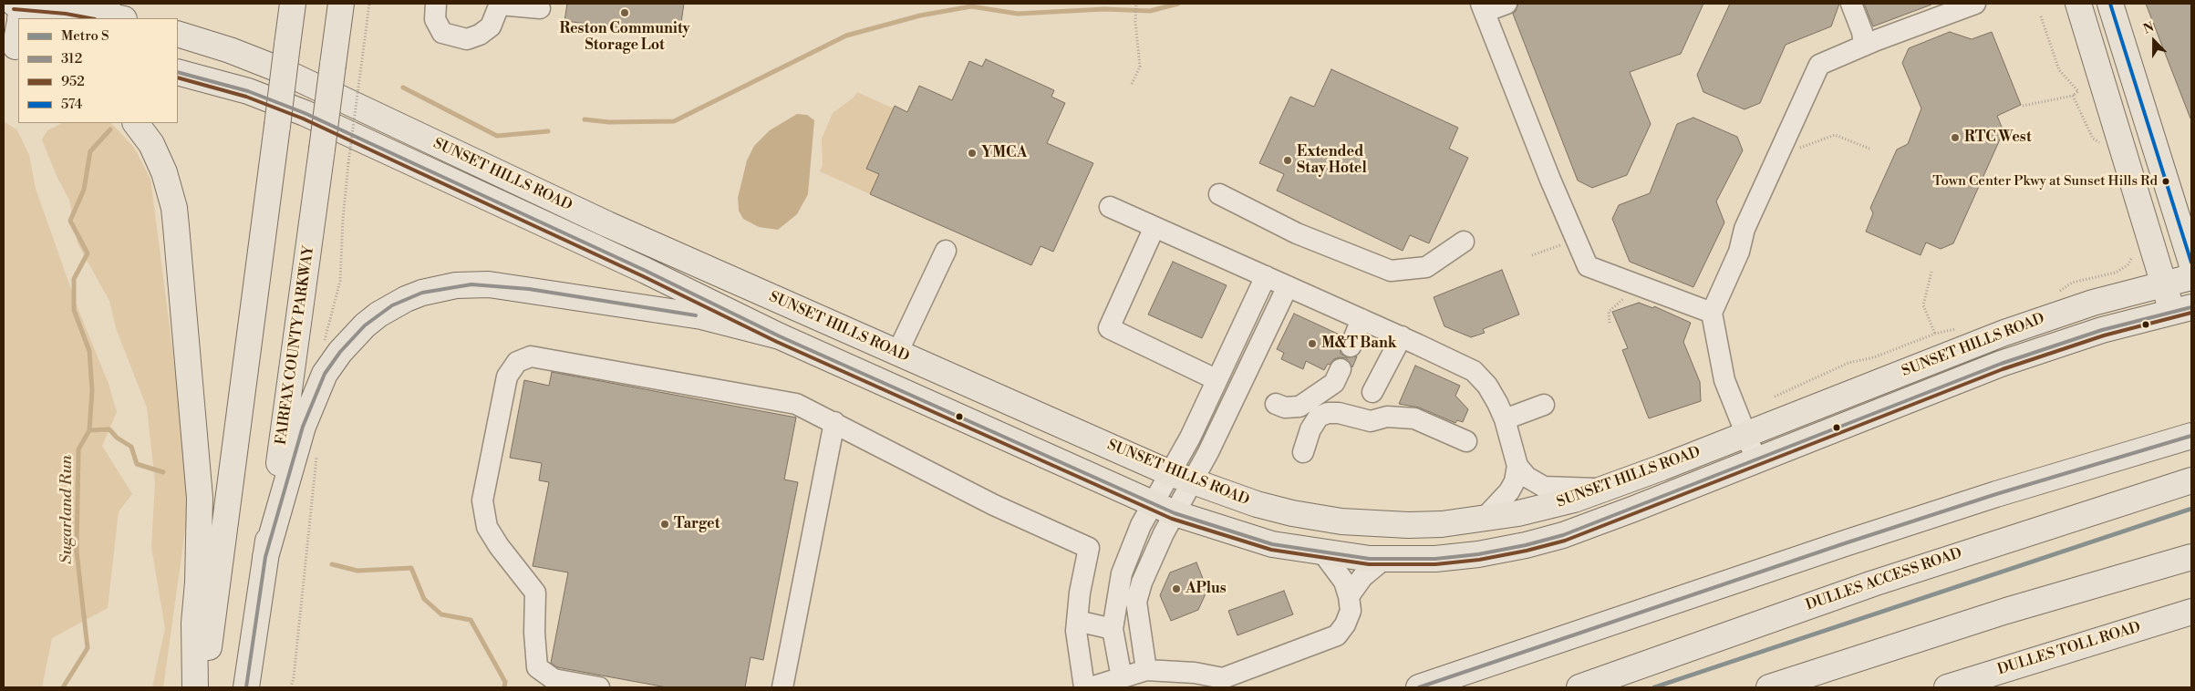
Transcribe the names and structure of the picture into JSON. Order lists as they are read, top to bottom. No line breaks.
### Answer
{"streets":{"main road":["SUNSET HILLS ROAD","FAIRFAX COUNTY PARKWAY","DULLES ACCESS ROAD","DULLES TOLL ROAD"]},"water":["Sugarland Run"],"places":["Reston Community Storage Lot","RTC West","YMCA","Extended Stay Hotel","Town Center Pkwy at Sunset Hills Rd","M&T Bank","Target","APlus"],"lines":["transit line 574","transit line 952","transit line 312","metro line S"],"legend":["Metro S","312","952","574"],"north":"top"}
